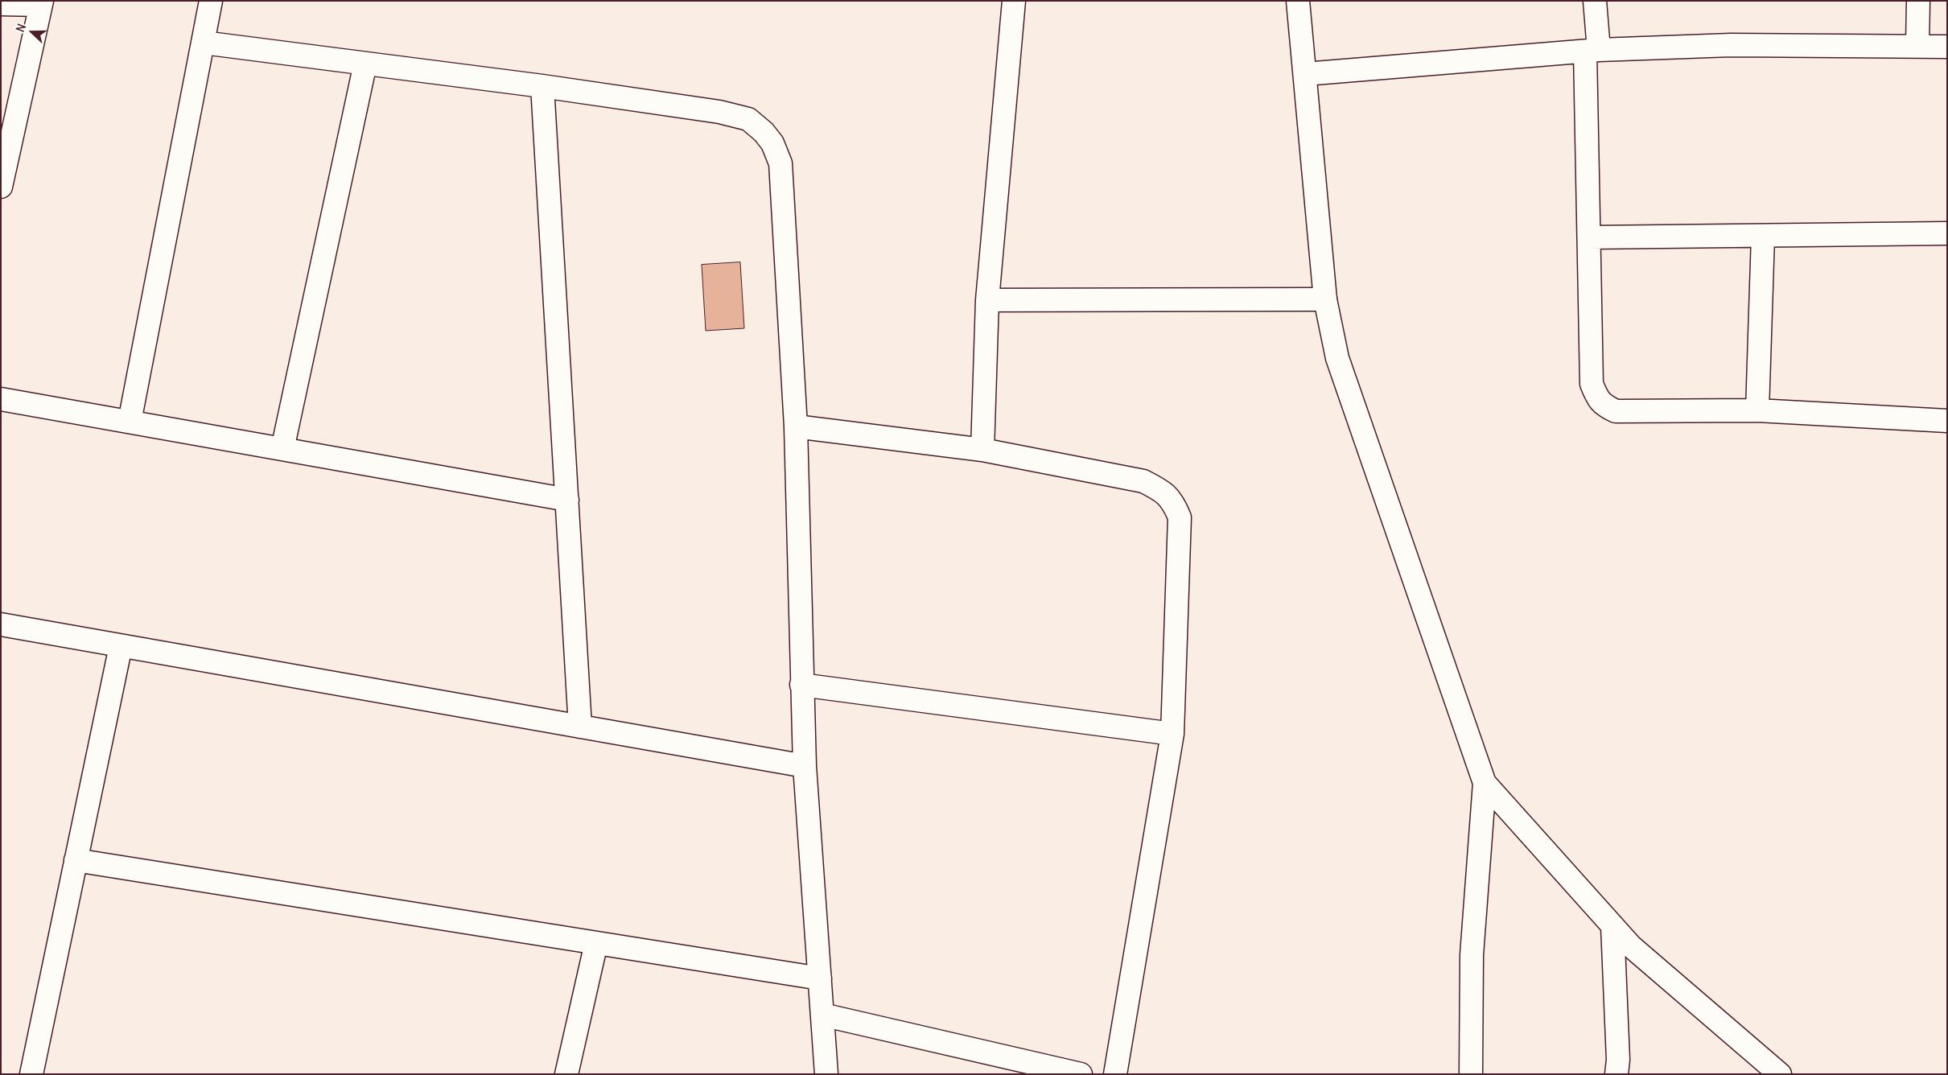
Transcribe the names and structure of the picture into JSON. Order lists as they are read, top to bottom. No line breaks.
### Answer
{"north":"left"}
